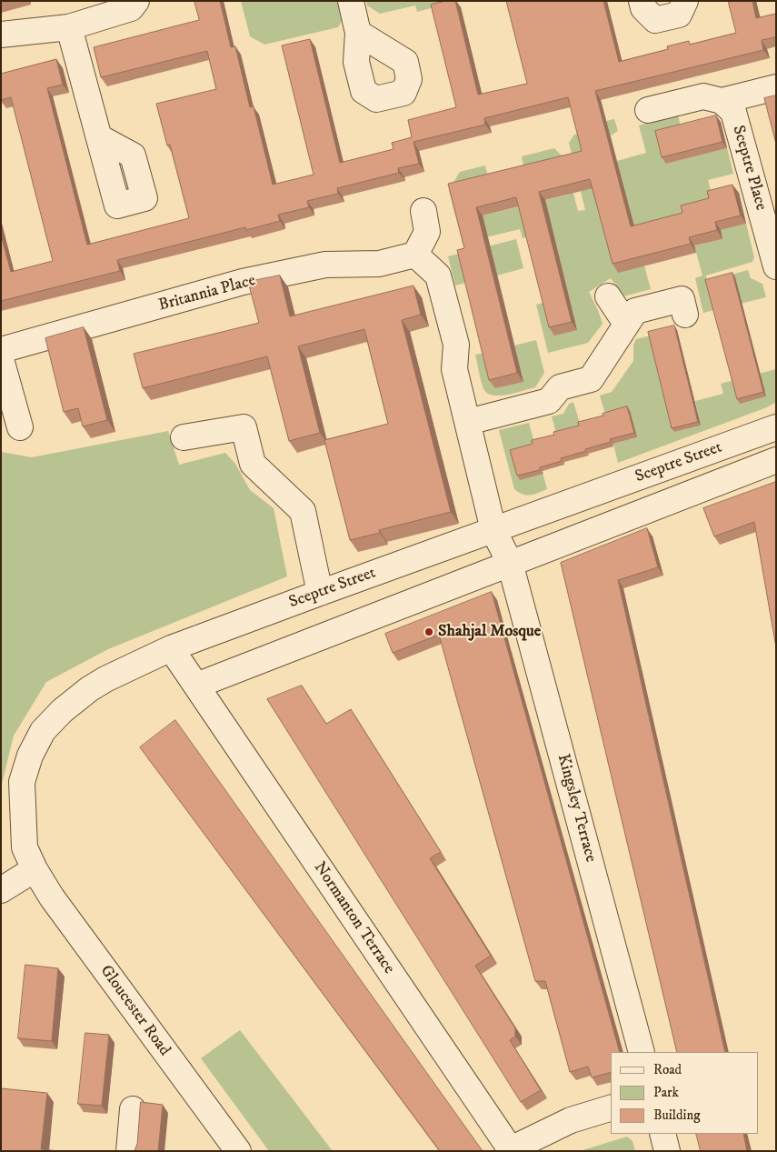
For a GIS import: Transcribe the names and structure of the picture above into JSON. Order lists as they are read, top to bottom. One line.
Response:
{"streets":{"street":["Sceptre Place","Britannia Place","Sceptre Street","Kingsley Terrace","Normanton Terrace","Gloucester Road"]},"crossings":[["Sceptre Street","Kingsley Terrace"],["Sceptre Street","Normanton Terrace"],["Sceptre Street","Gloucester Road"]],"places":["Shahjal Mosque"],"legend":["Road","Park","Building"]}
